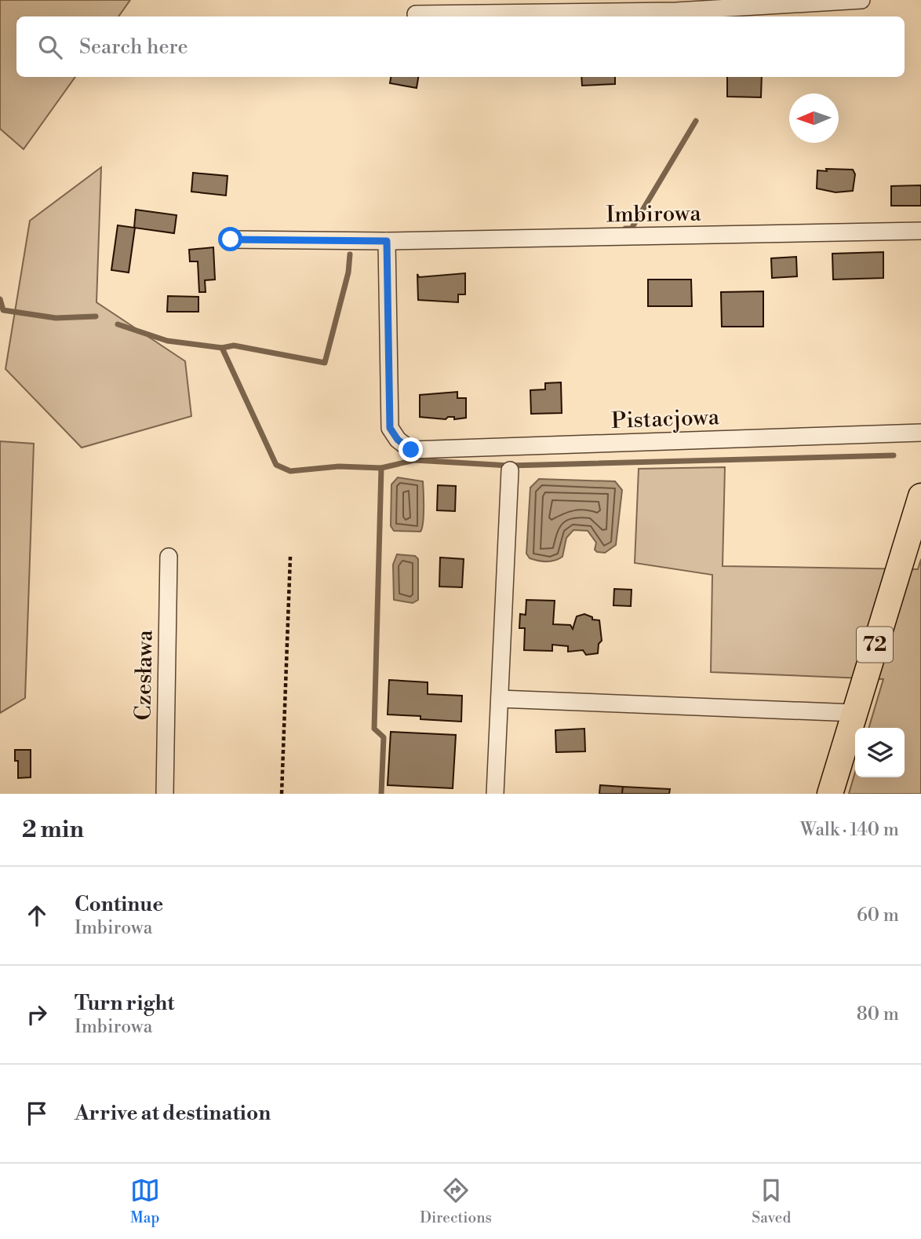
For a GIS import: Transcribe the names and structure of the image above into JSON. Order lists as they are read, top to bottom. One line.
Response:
{"streets":{"main road":["72"],"street":["Imbirowa","Pistacjowa","Czesława"]},"crossings":[["Imbirowa","Pistacjowa"]],"north":"left","page":{"search":"Search here","heading":["2 min","Walk · 140 m"],"list":[["Continue","Imbirowa","60 m"],["Turn right","Imbirowa","80 m"],"Arrive at destination"],"nav":["Map","Directions","Saved"]}}
